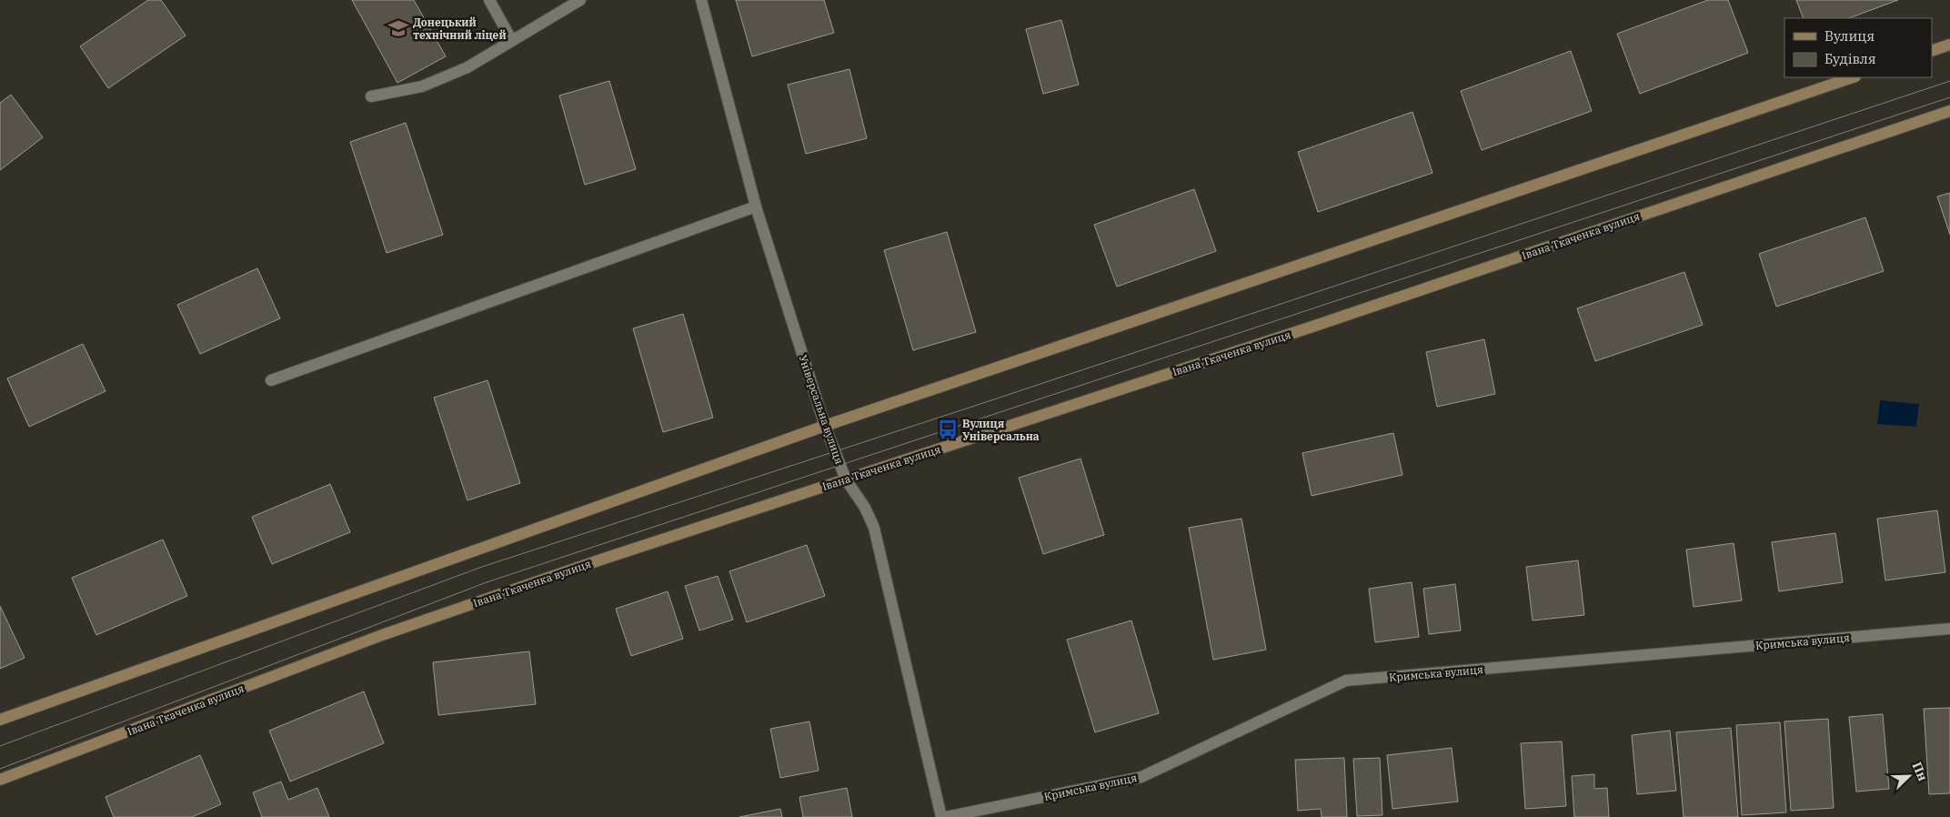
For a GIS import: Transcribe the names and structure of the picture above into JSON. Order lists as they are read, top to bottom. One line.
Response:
{"streets":{"main road":["Івана Ткаченка вулиця"],"street":["Універсальна вулиця","Кримська вулиця"]},"crossings":[["Івана Ткаченка вулиця","Універсальна вулиця"]],"places":{"school or university":["Донецький технічний ліцей"],"bus stop":["Вулиця Універсальна"]},"legend":["Вулиця","Будівля"],"north":"top right"}
